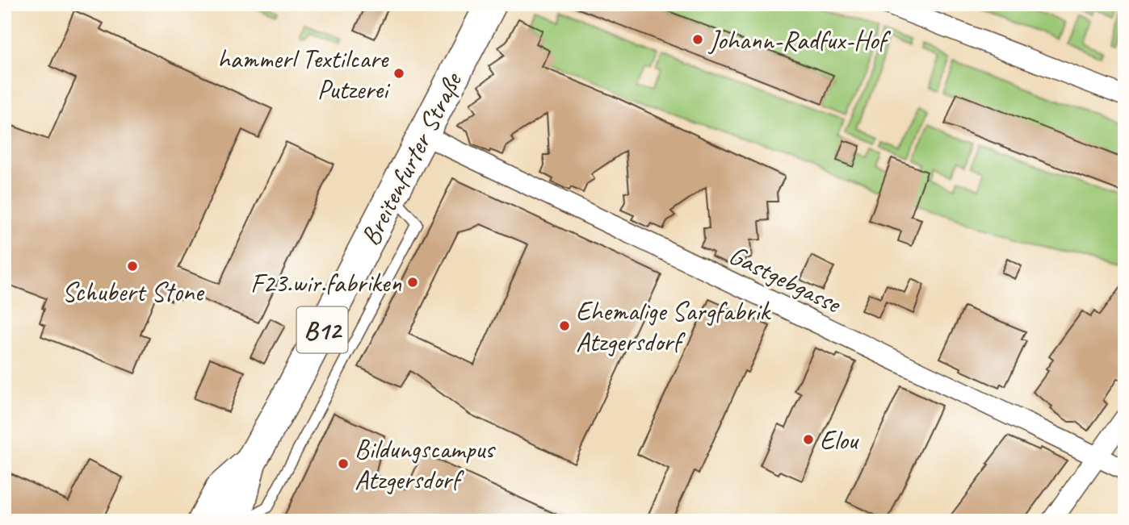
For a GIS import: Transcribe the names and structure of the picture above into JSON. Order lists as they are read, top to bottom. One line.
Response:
{"streets":{"main road":["Breitenfurter Straße","B12"],"street":["Gastgebgasse"]},"crossings":[["Breitenfurter Straße","Gastgebgasse"]],"places":["Johann-Radfux-Hof","hammerl Textilcare Putzerei","Schubert Stone","F23.wir.fabriken","Ehemalige Sargfabrik Atzgersdorf","Elou","Bildungscampus Atzgersdorf"]}
